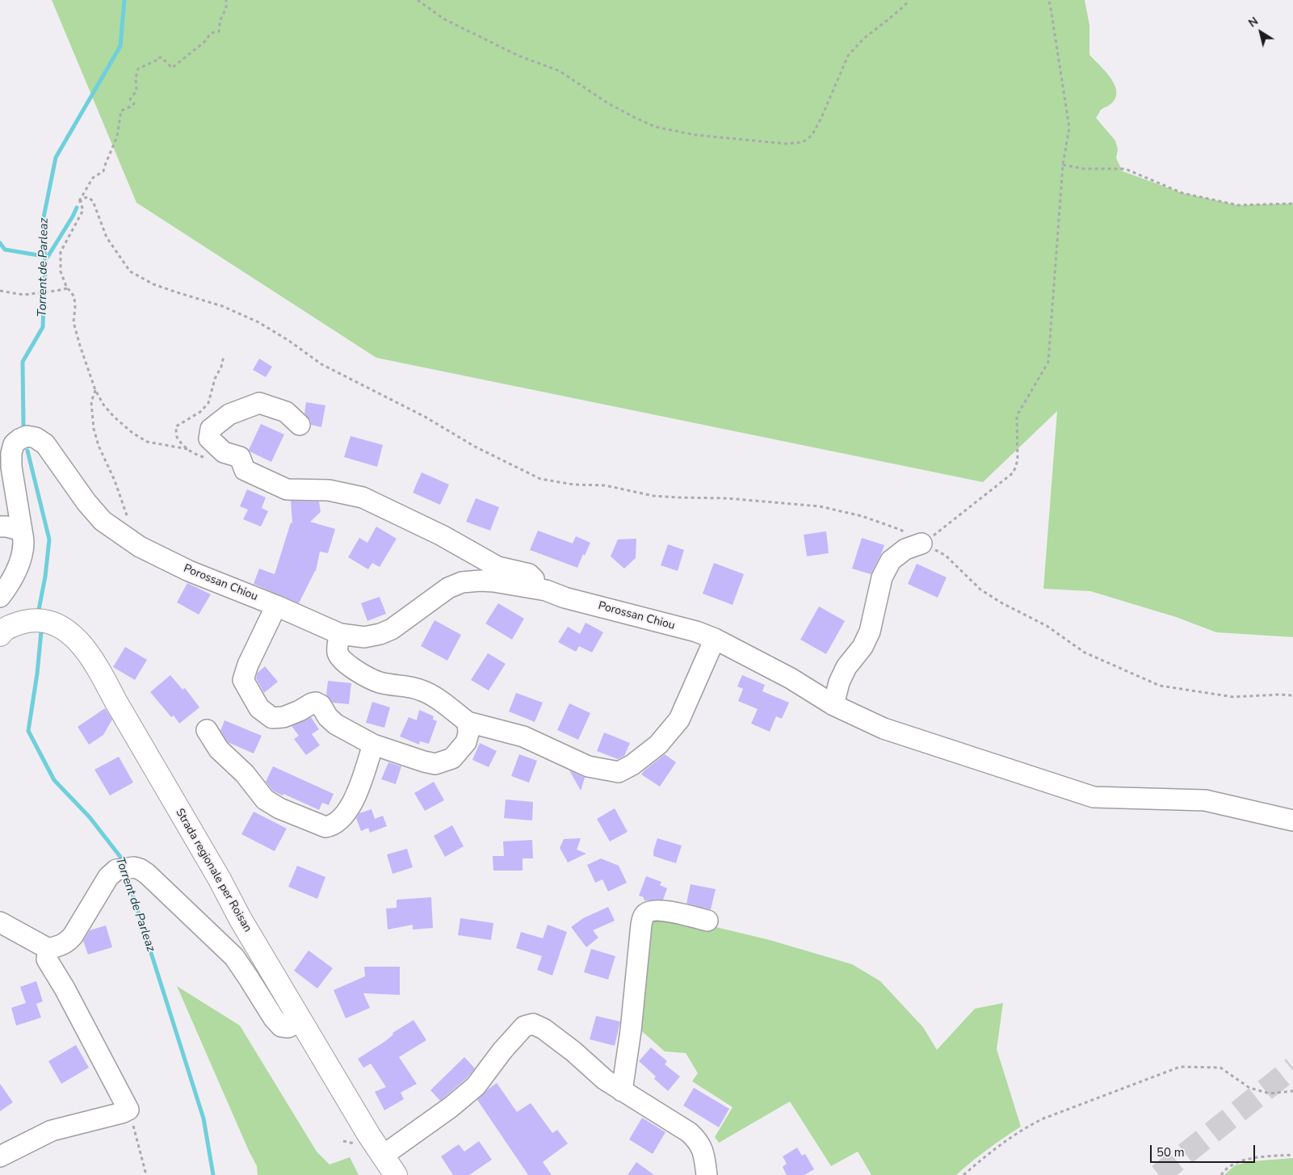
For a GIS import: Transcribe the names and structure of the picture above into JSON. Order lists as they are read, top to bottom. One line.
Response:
{"streets":{"main road":["Strada regionale per Roisan"],"street":["Porossan Chiou"]},"water":["Torrent de Parleaz"],"scale_bar":"50 m","north":"top left"}
